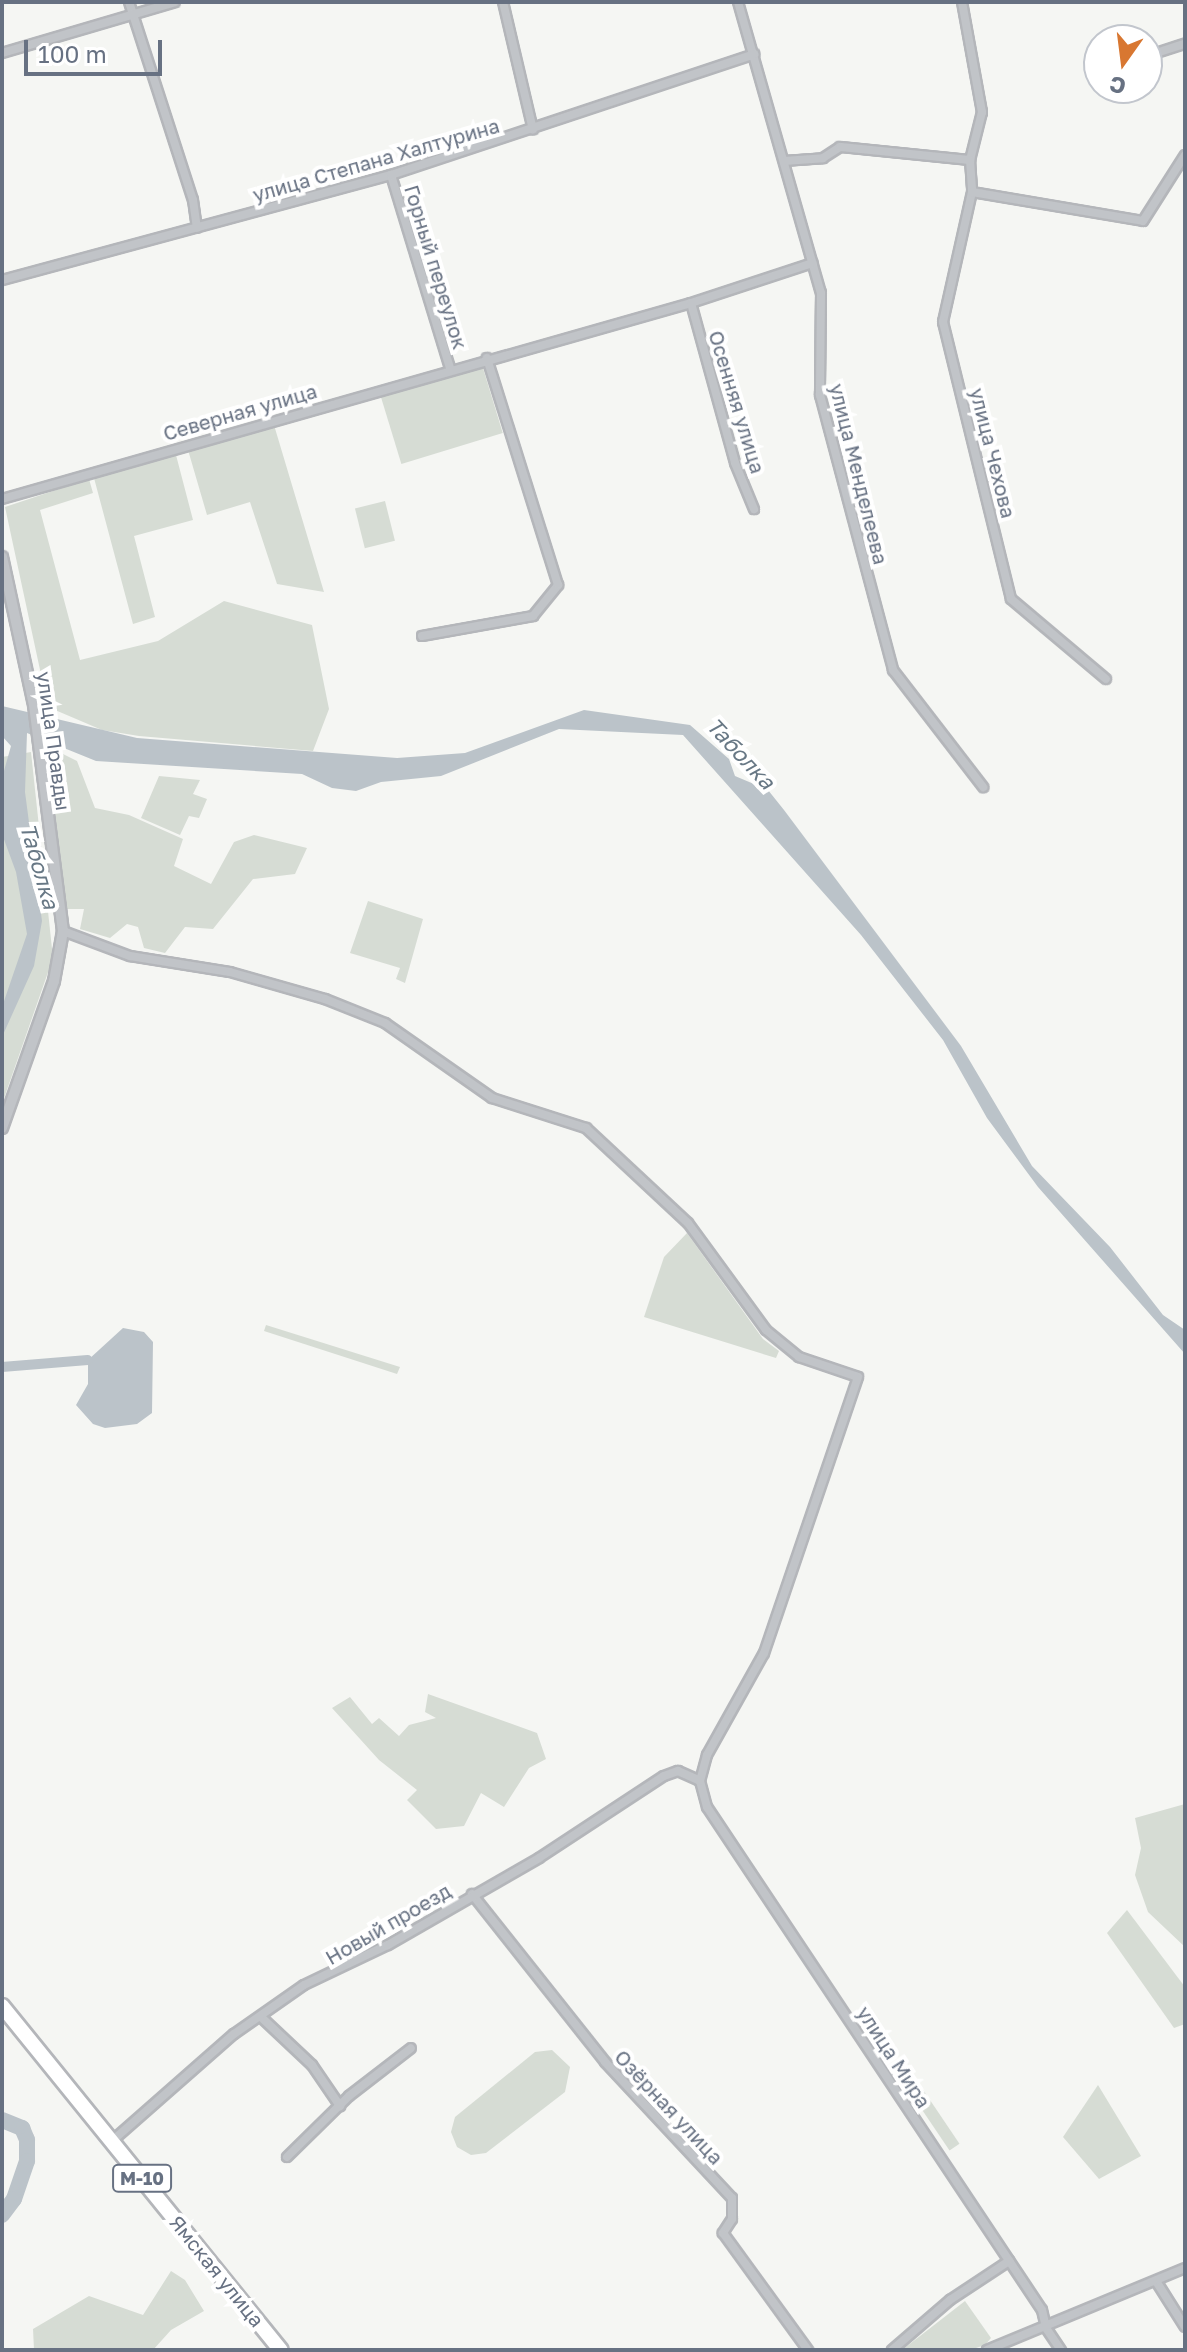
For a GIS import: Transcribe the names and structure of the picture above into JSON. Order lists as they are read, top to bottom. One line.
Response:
{"streets":{"highway":["М-10","Ямская улица"],"street":["улица Степана Халтурина","Горный переулок","Осенняя улица","Северная улица","улица Чехова","улица Менделеева","улица Правды","Новый проезд","улица Мира","Озёрная улица"]},"crossings":[["улица Степана Халтурина","Горный переулок"],["улица Степана Халтурина","улица Менделеева"],["Горный переулок","Северная улица"],["Осенняя улица","Северная улица"],["Северная улица","улица Менделеева"],["Новый проезд","улица Мира"],["Новый проезд","Озёрная улица"],["Новый проезд","Ямская улица"]],"water":["Таболка"],"scale_bar":"100 m","north":"bottom"}
